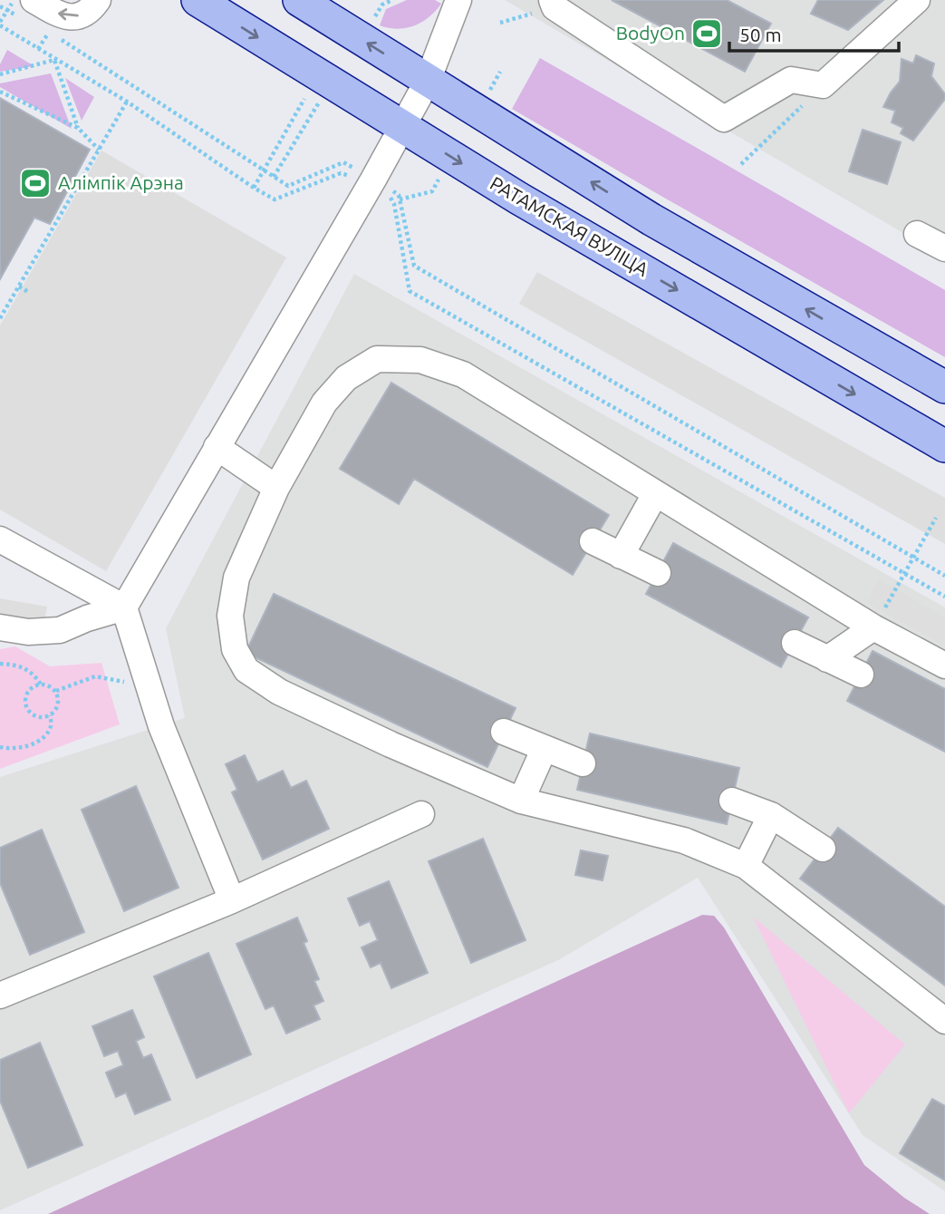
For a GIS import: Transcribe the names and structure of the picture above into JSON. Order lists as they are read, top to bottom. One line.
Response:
{"streets":{"main road":["РАТАМСКАЯ ВУЛІЦА"]},"places":{"sports":["BodyOn","Алімпік Арэна"]},"scale_bar":"50 m"}
